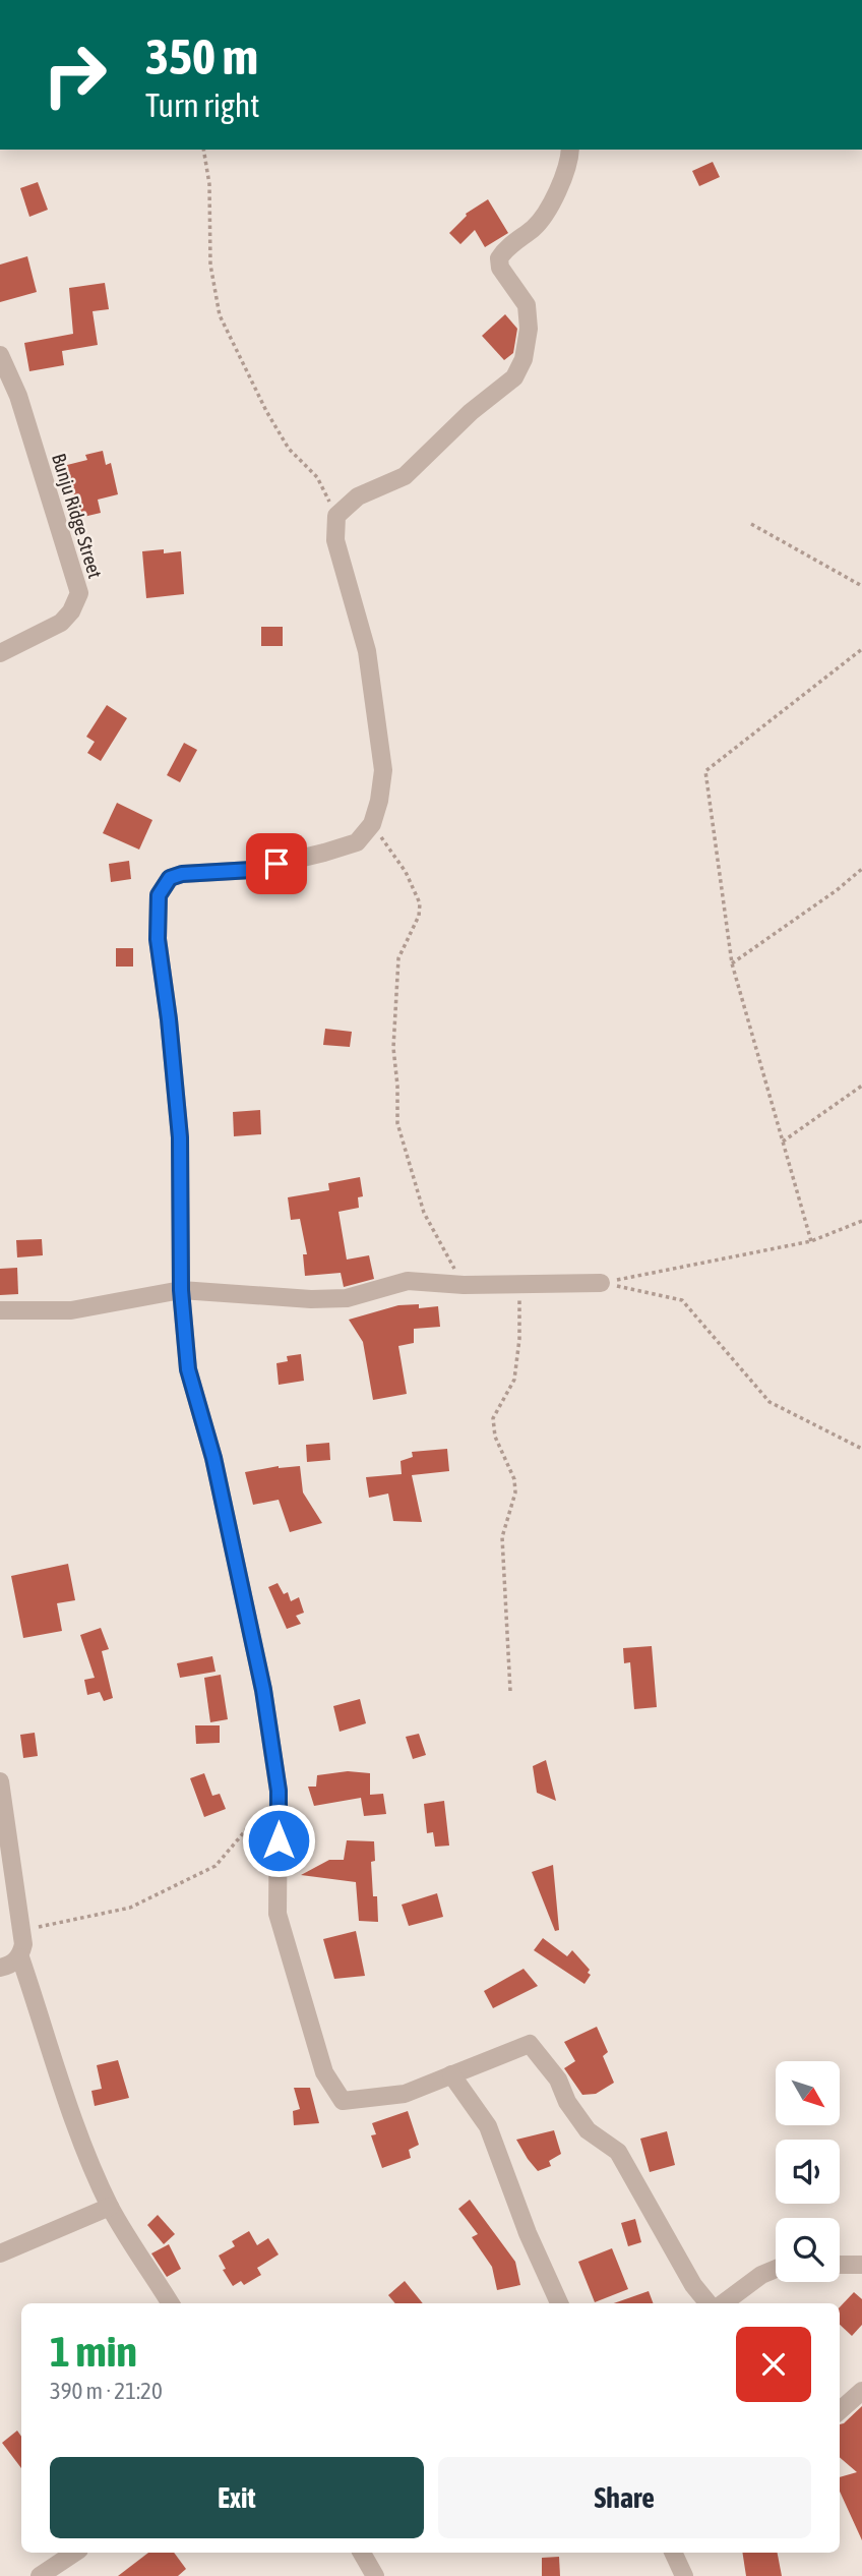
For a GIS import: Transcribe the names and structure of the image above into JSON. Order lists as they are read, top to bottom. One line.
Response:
{"streets":{"street":["Bunju Ridge Street"]},"north":"bottom right","page":{"turn":["350 m","Turn right"],"heading":["1 min","390 m · 21:20"],"buttons":["Exit","Share"]}}
